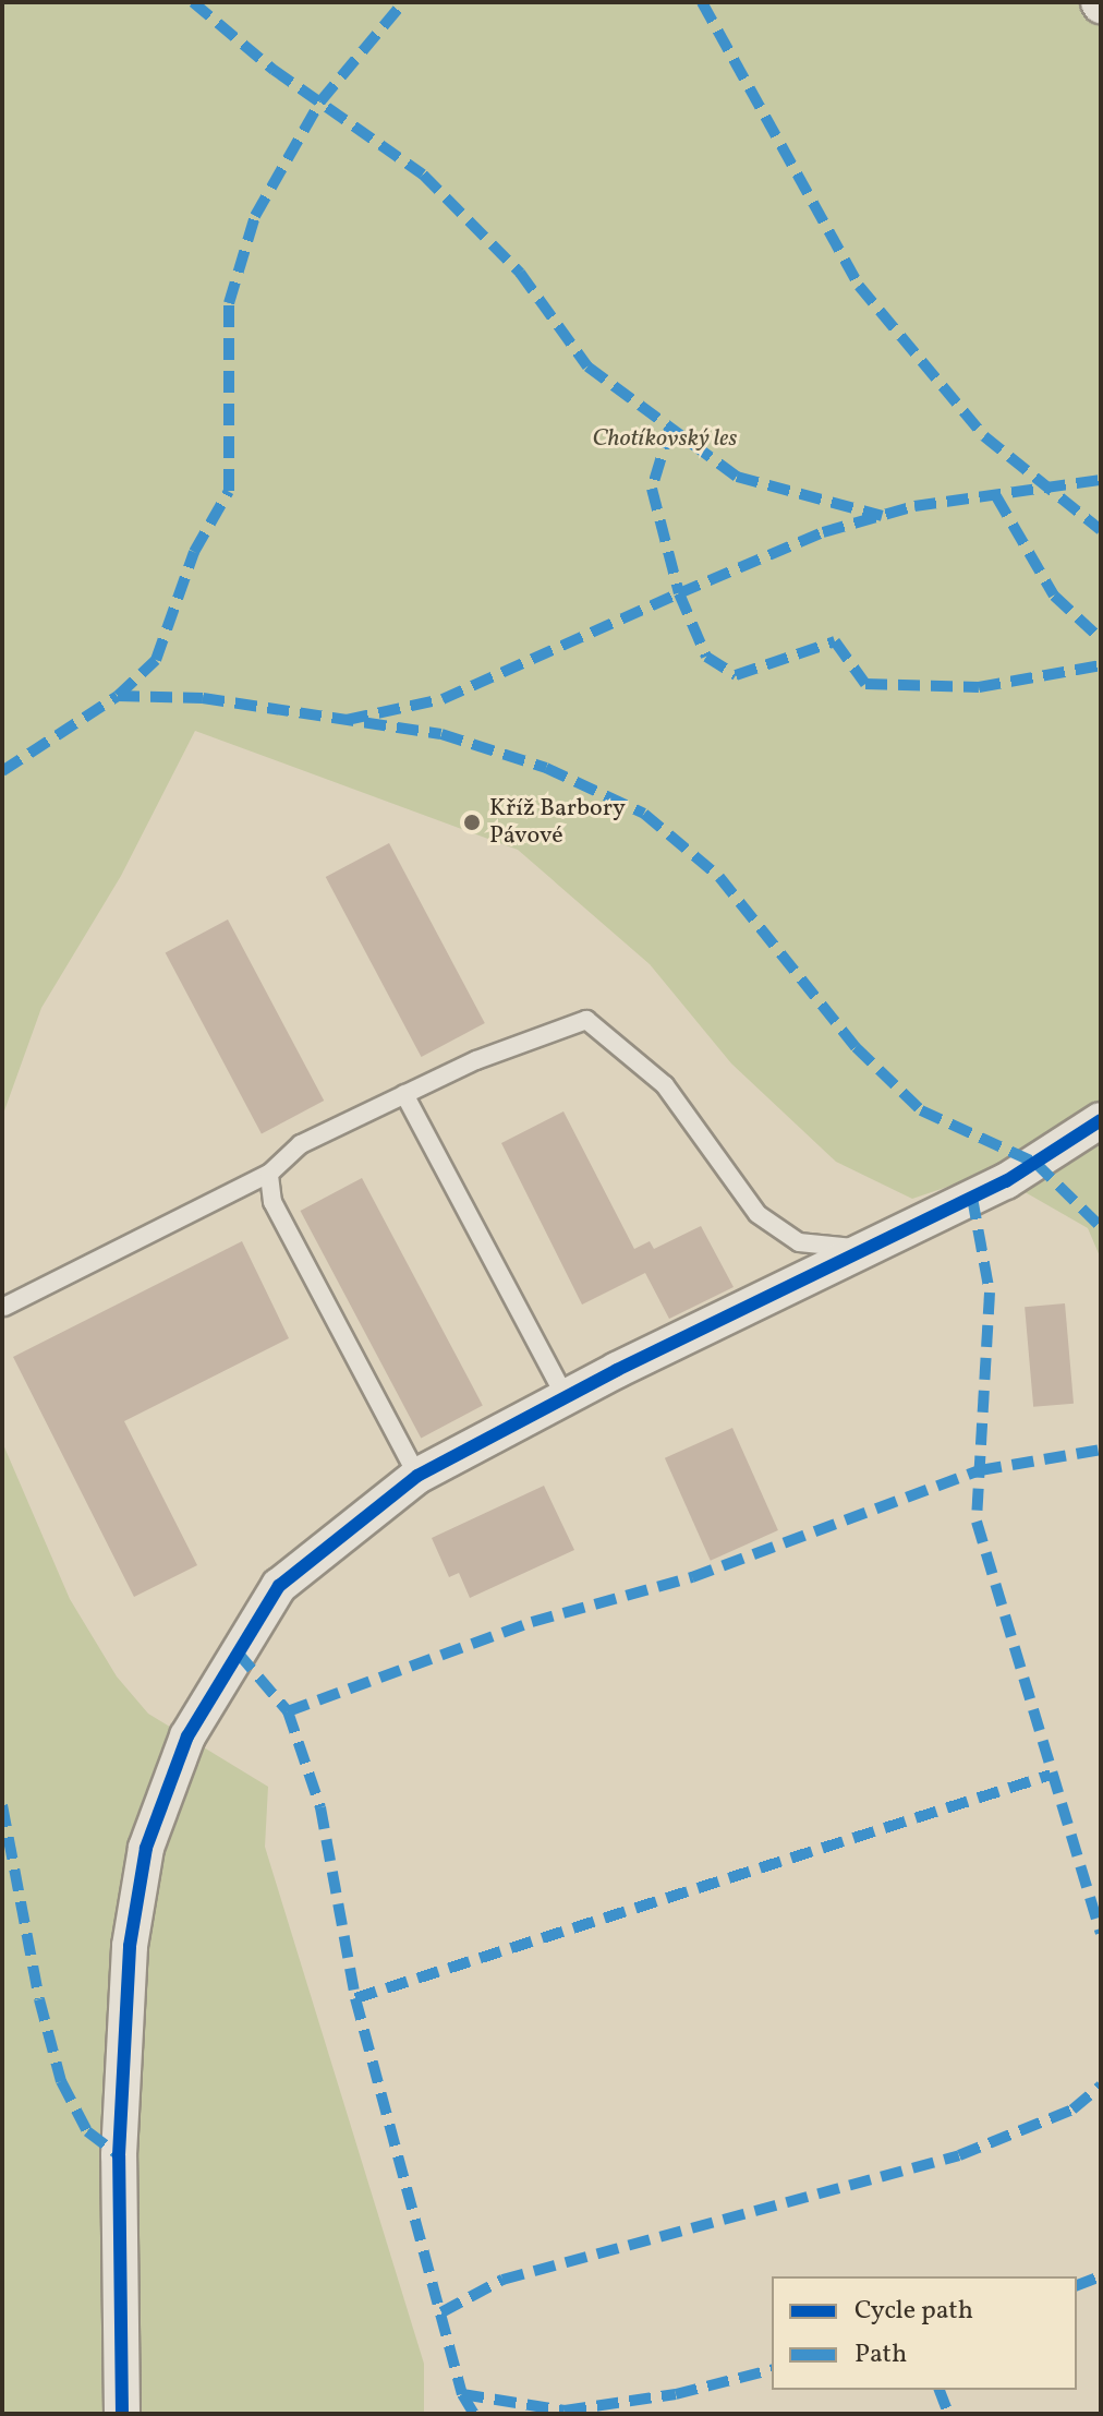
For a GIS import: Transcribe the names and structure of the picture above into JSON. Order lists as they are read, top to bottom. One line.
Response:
{"parks":["Chotíkovský les"],"places":["Kříž Barbory Pávové"],"legend":["Cycle path","Path"]}
